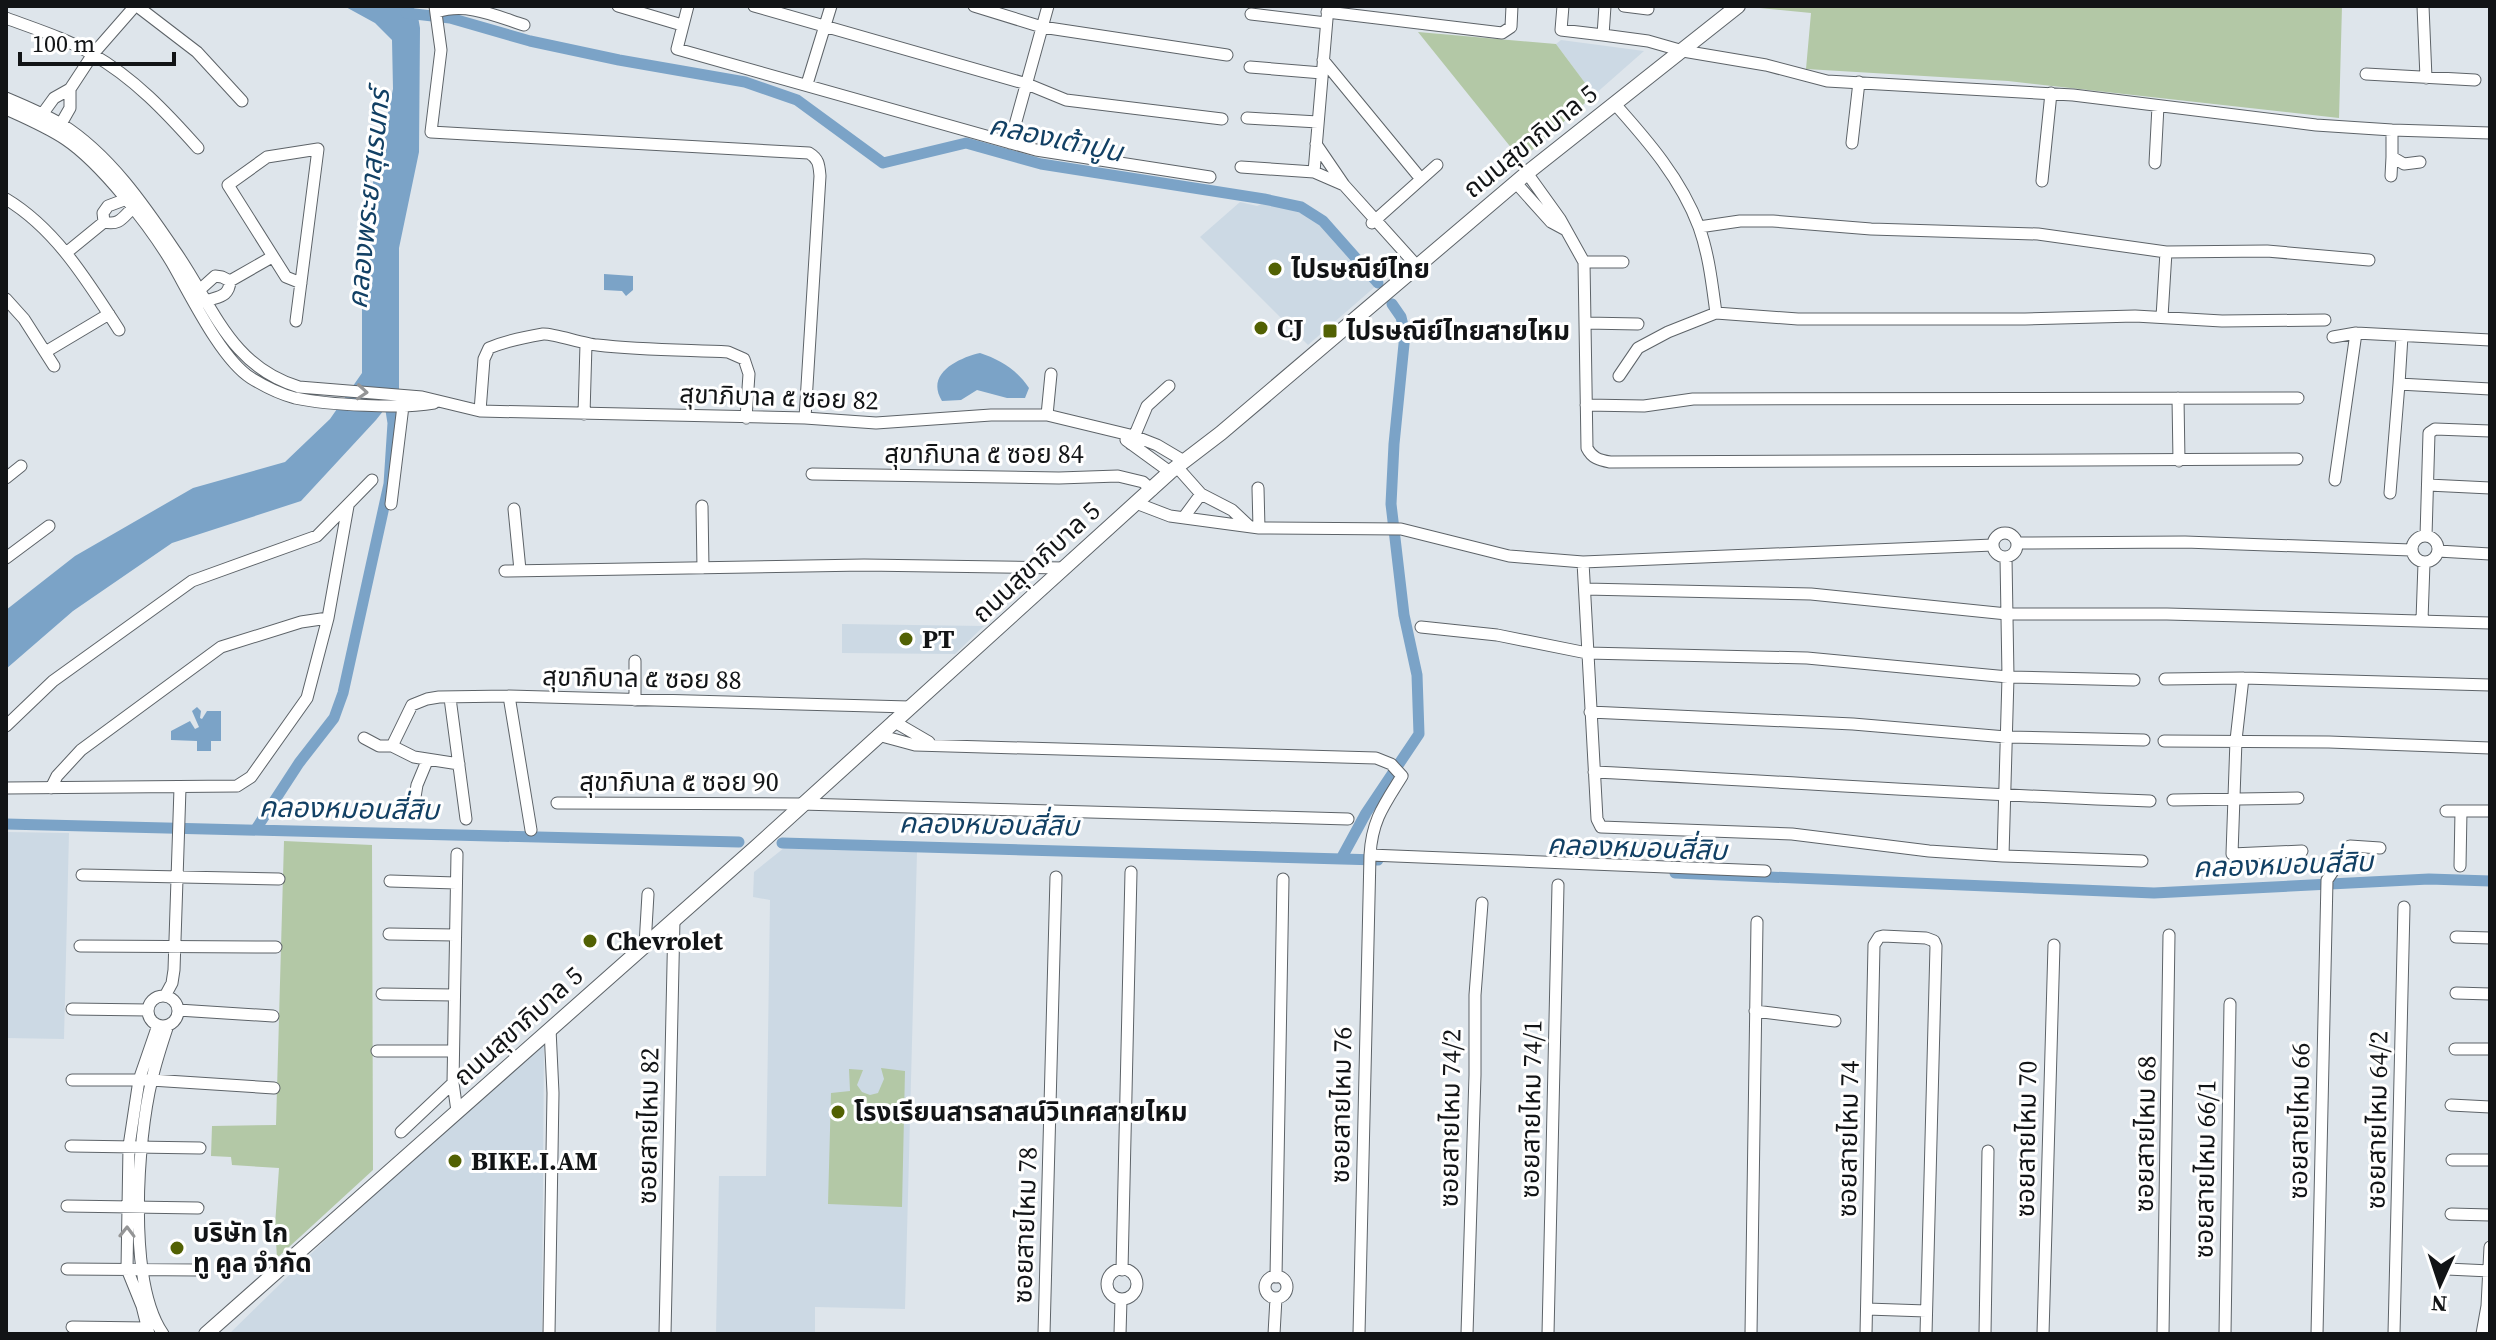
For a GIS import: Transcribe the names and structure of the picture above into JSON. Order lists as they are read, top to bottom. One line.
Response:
{"streets":{"main road":["ถนนสุขาภิบาล 5"],"street":["สุขาภิบาล ๕ ซอย 82","สุขาภิบาล ๕ ซอย 84","สุขาภิบาล ๕ ซอย 88","สุขาภิบาล ๕ ซอย 90","ซอยสายไหม 76","ซอยสายไหม 74/1","ซอยสายไหม 74/2","ซอยสายไหม 64/2","ซอยสายไหม 66","ซอยสายไหม 82","ซอยสายไหม 68","ซอยสายไหม 74","ซอยสายไหม 70","ซอยสายไหม 66/1","ซอยสายไหม 78"]},"crossings":[["ถนนสุขาภิบาล 5","สุขาภิบาล ๕ ซอย 82"],["ถนนสุขาภิบาล 5","สุขาภิบาล ๕ ซอย 84"],["ถนนสุขาภิบาล 5","สุขาภิบาล ๕ ซอย 88"],["ถนนสุขาภิบาล 5","สุขาภิบาล ๕ ซอย 90"],["ถนนสุขาภิบาล 5","ซอยสายไหม 82"]],"water":["คลองเต้าปูน","คลองพระยาสุเรนทร์","คลองหมอนสี่สิบ"],"places":{"other":["ไปรษณีย์ไทย","CJ","PT","Chevrolet","โรงเรียนสารสาสน์วิเทศสายไหม","BIKE.I.AM","บริษัท โก ทู คูล จำกัด"],"transit":["ไปรษณีย์ไทยสายไหม"]},"scale_bar":"100 m","north":"bottom"}
